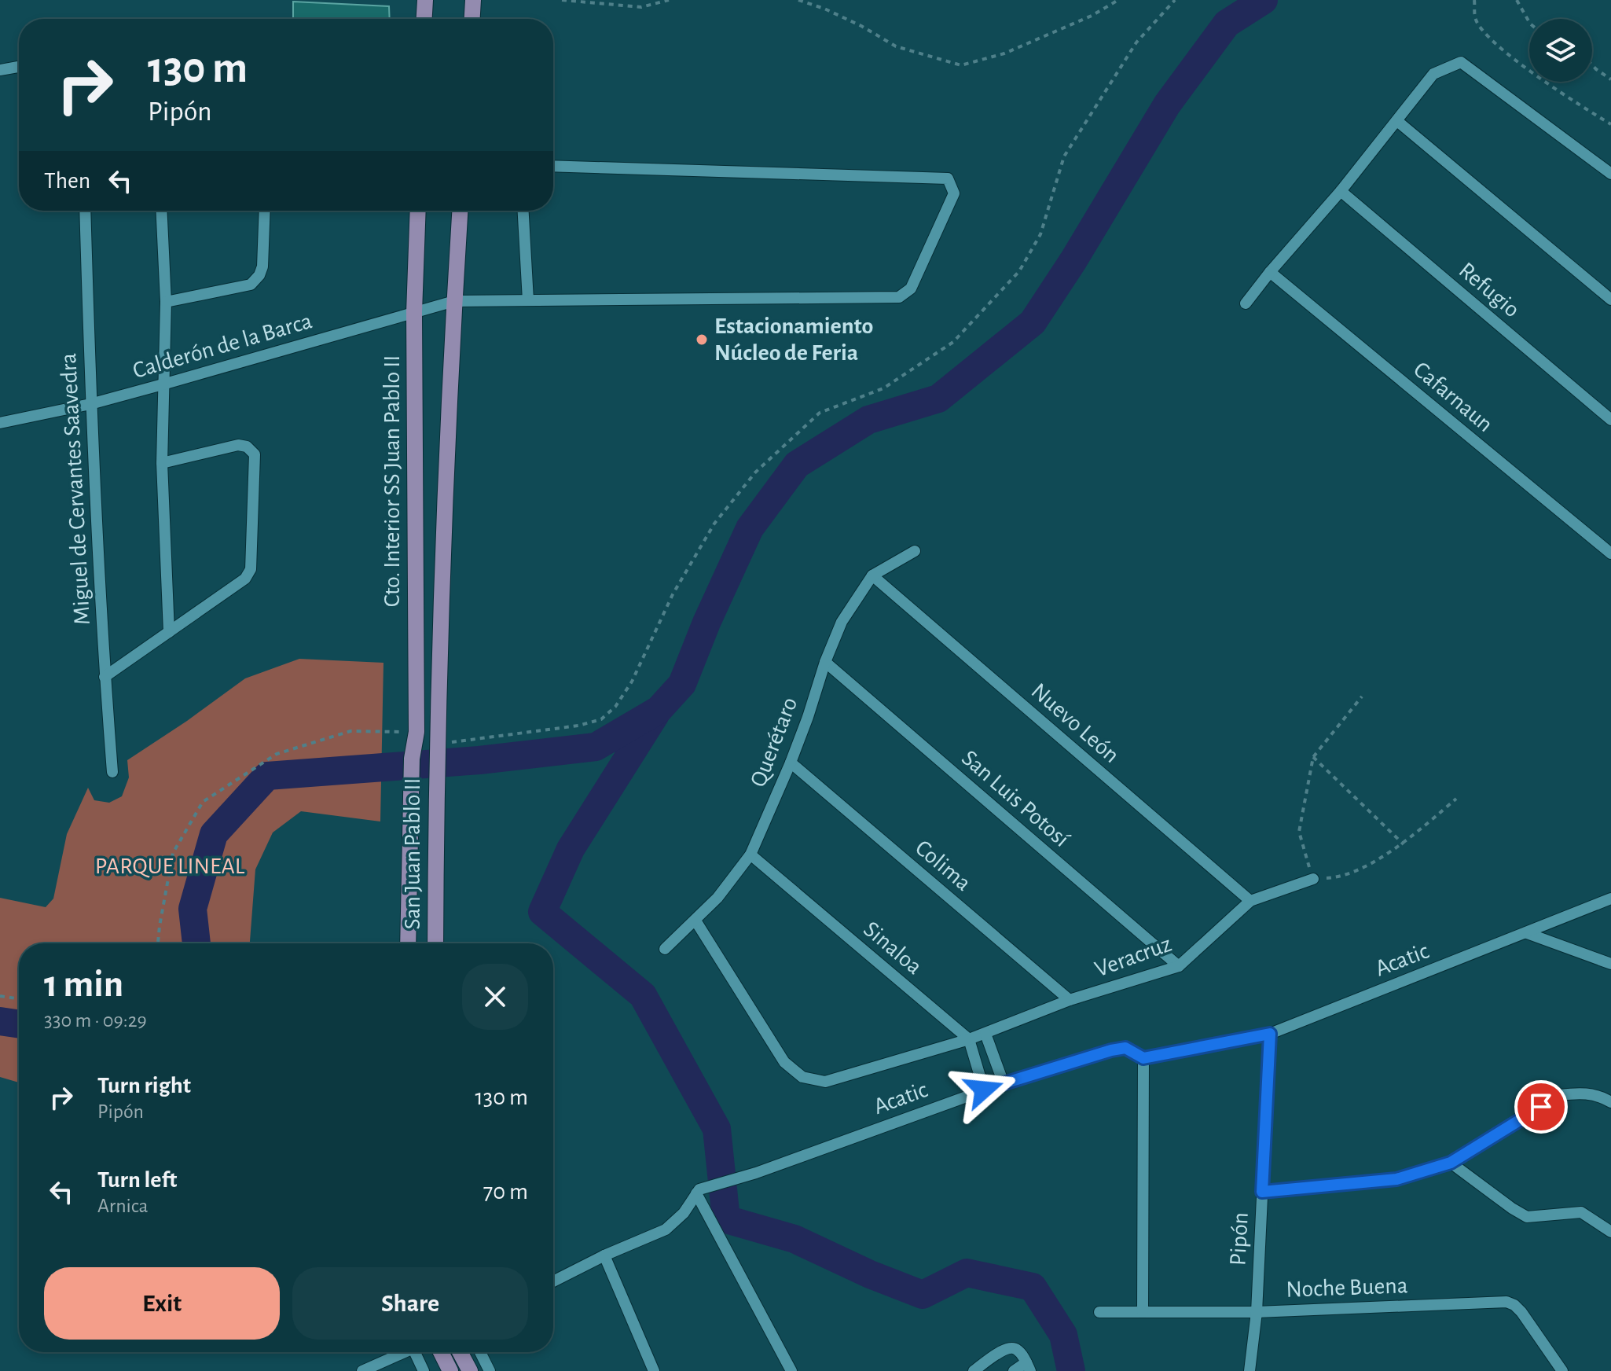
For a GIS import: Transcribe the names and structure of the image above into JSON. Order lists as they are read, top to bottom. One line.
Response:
{"streets":{"main road":["Cto. Interior SS Juan Pablo II","San Juan Pablo II"],"street":["Refugio","Calderón de la Barca","Cafarnaun","Miguel de Cervantes Saavedra","Nuevo León","Querétaro","San Luis Potosí","Colima","Sinaloa","Veracruz","Acatic","Pipón","Noche Buena"]},"crossings":[["Calderón de la Barca","Cto. Interior SS Juan Pablo II"],["Calderón de la Barca","Miguel de Cervantes Saavedra"],["Cto. Interior SS Juan Pablo II","San Juan Pablo II"],["Nuevo León","Querétaro"],["Nuevo León","Veracruz"],["Querétaro","San Luis Potosí"],["Querétaro","Colima"],["Querétaro","Sinaloa"],["Querétaro","Veracruz"],["San Luis Potosí","Veracruz"],["Colima","Veracruz"],["Sinaloa","Veracruz"],["Acatic","Pipón"],["Pipón","Noche Buena"]],"parks":["PARQUE LINEAL"],"places":["Estacionamiento Núcleo de Feria"],"page":{"turn":["130 m","Pipón"],"then":"Then","heading":["1 min","330 m · 09:29"],"list":[{"name":"Turn right","note":"Pipón","value":"130 m"},{"name":"Turn left","note":"Arnica","value":"70 m"}],"buttons":["Exit","Share"]}}
